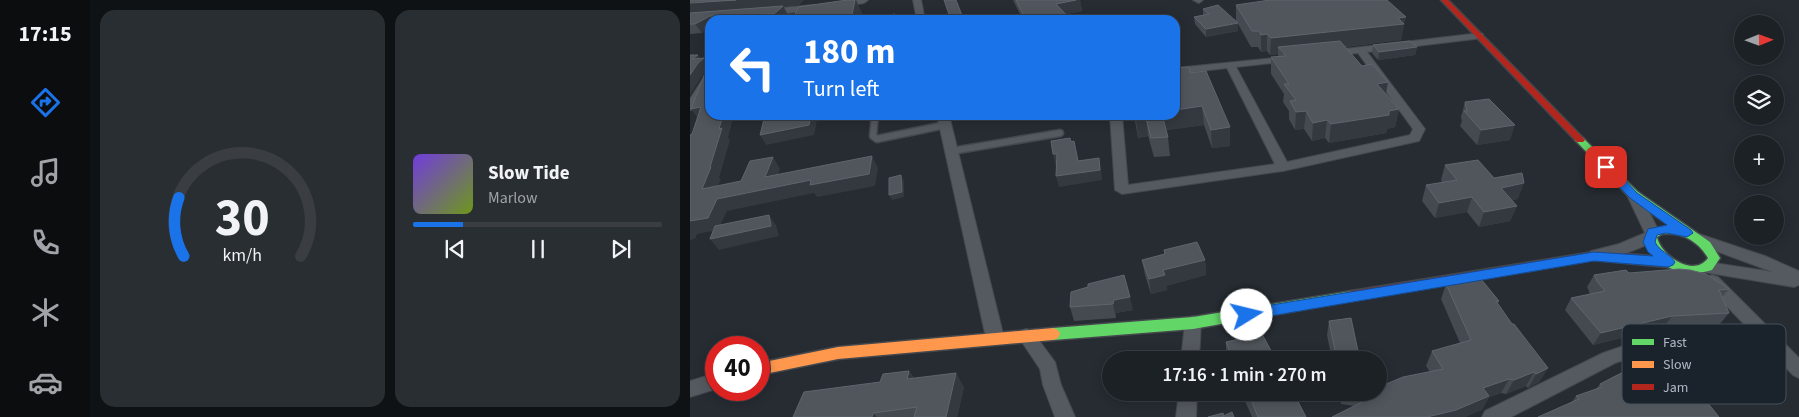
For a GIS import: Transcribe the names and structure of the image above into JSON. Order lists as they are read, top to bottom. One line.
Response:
{"legend":["Fast","Slow","Jam"],"north":"right","page":{"tabs":"17:15","map_buttons":["+","−"],"turn":["180 m","Turn left"],"song":["Slow Tide","Marlow"],"limit":"40","trip":"17:16 · 1 min · 270 m","gauge":["30","km/h"]}}
